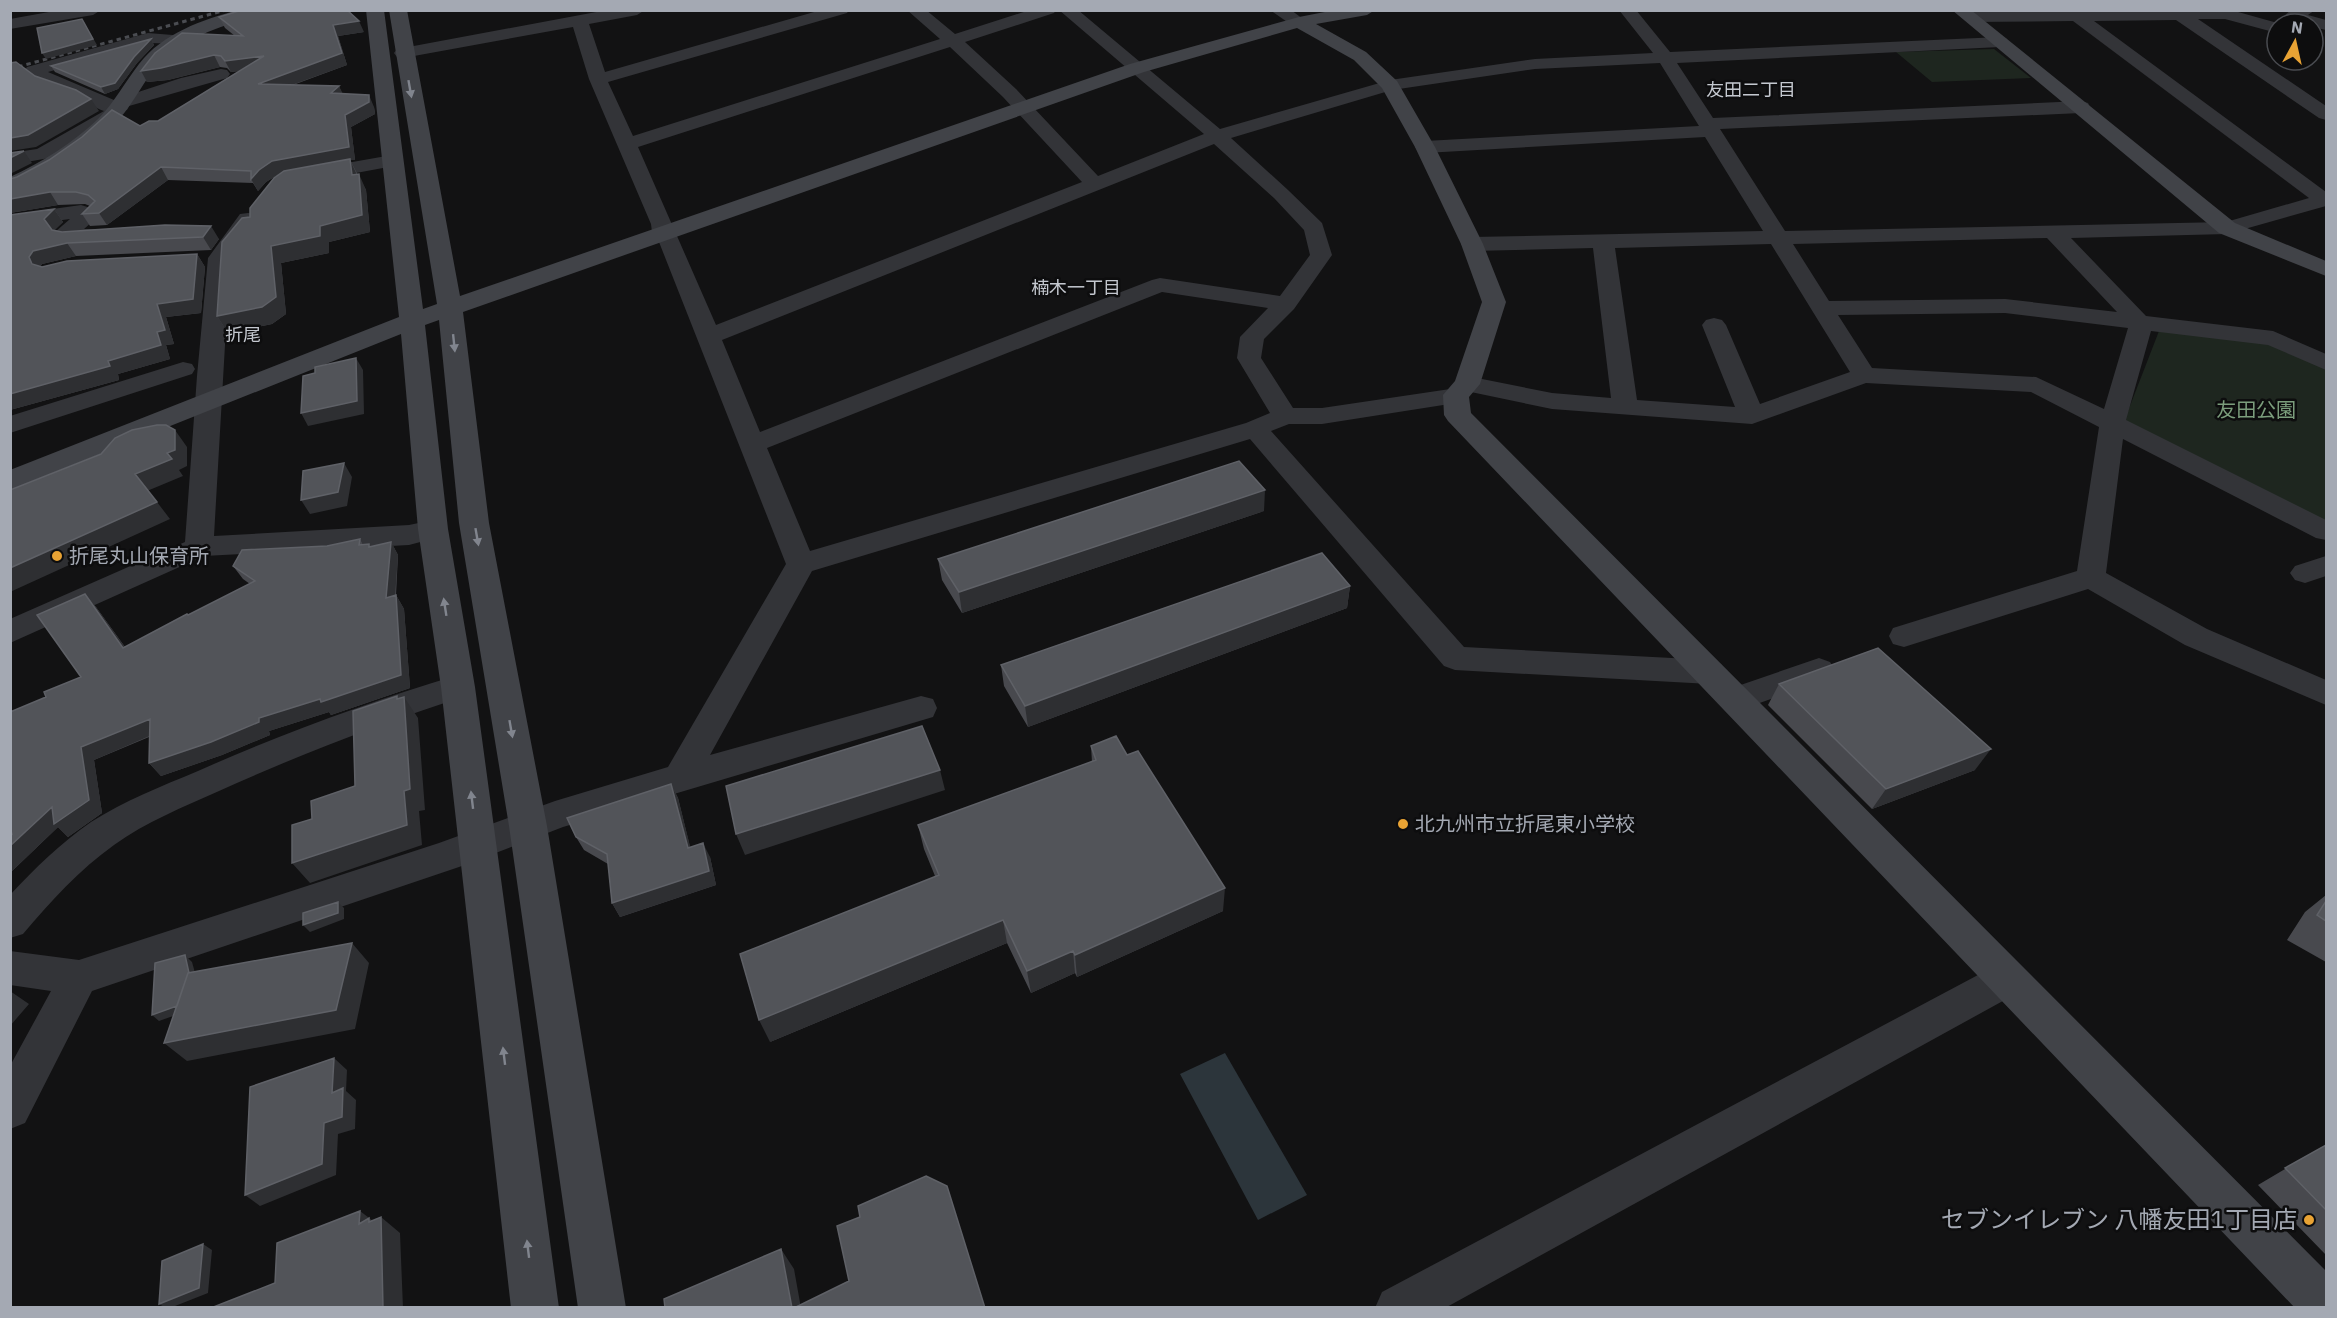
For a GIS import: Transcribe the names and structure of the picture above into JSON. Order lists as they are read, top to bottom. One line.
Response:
{"districts":["友田二丁目","楠木一丁目","折尾"],"parks":["友田公園"],"places":["折尾丸山保育所","北九州市立折尾東小学校","セブンイレブン 八幡友田1丁目店"],"north":"top"}
